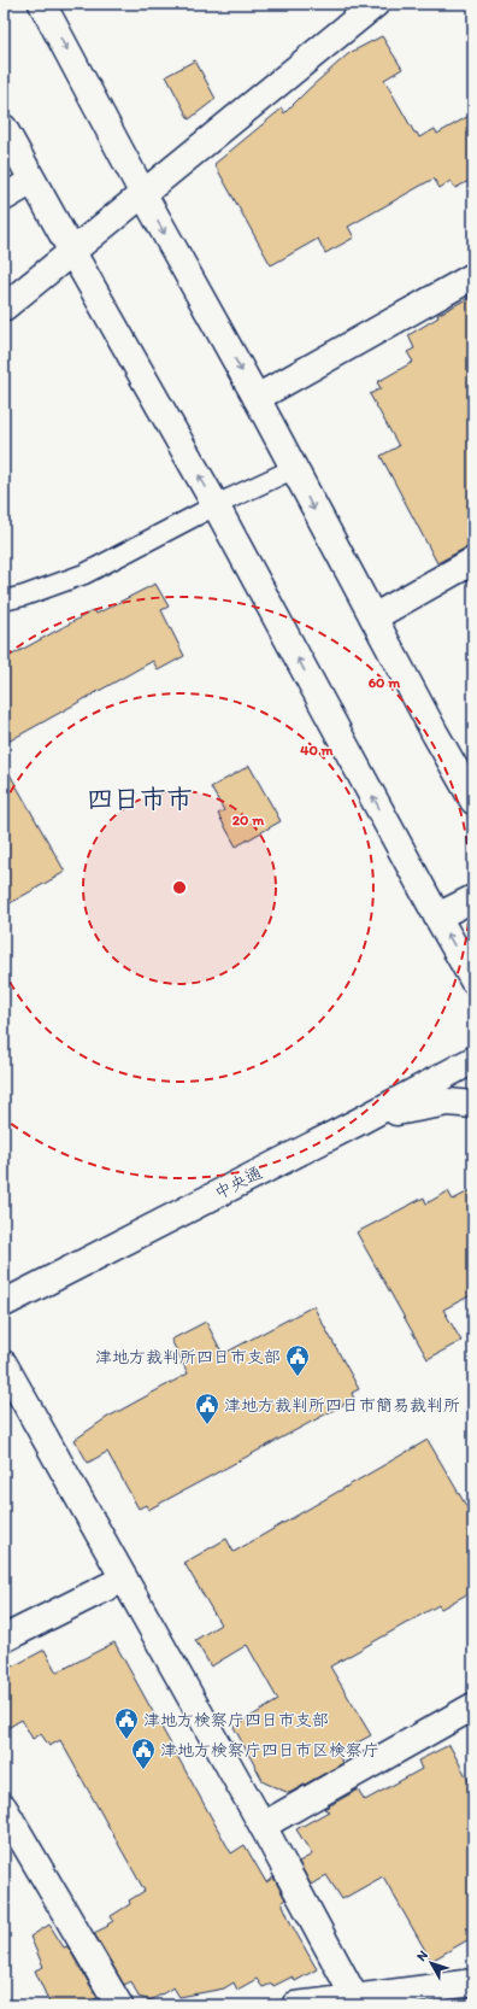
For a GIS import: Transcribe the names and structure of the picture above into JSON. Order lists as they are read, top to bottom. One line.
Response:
{"streets":{"street":["中央通"]},"districts":["四日市市"],"places":{"public building":["津地方裁判所四日市支部","津地方裁判所四日市簡易裁判所","津地方検察庁四日市支部","津地方検察庁四日市区検察庁"]},"north":"top left","rings":["60 m","40 m","20 m"]}
